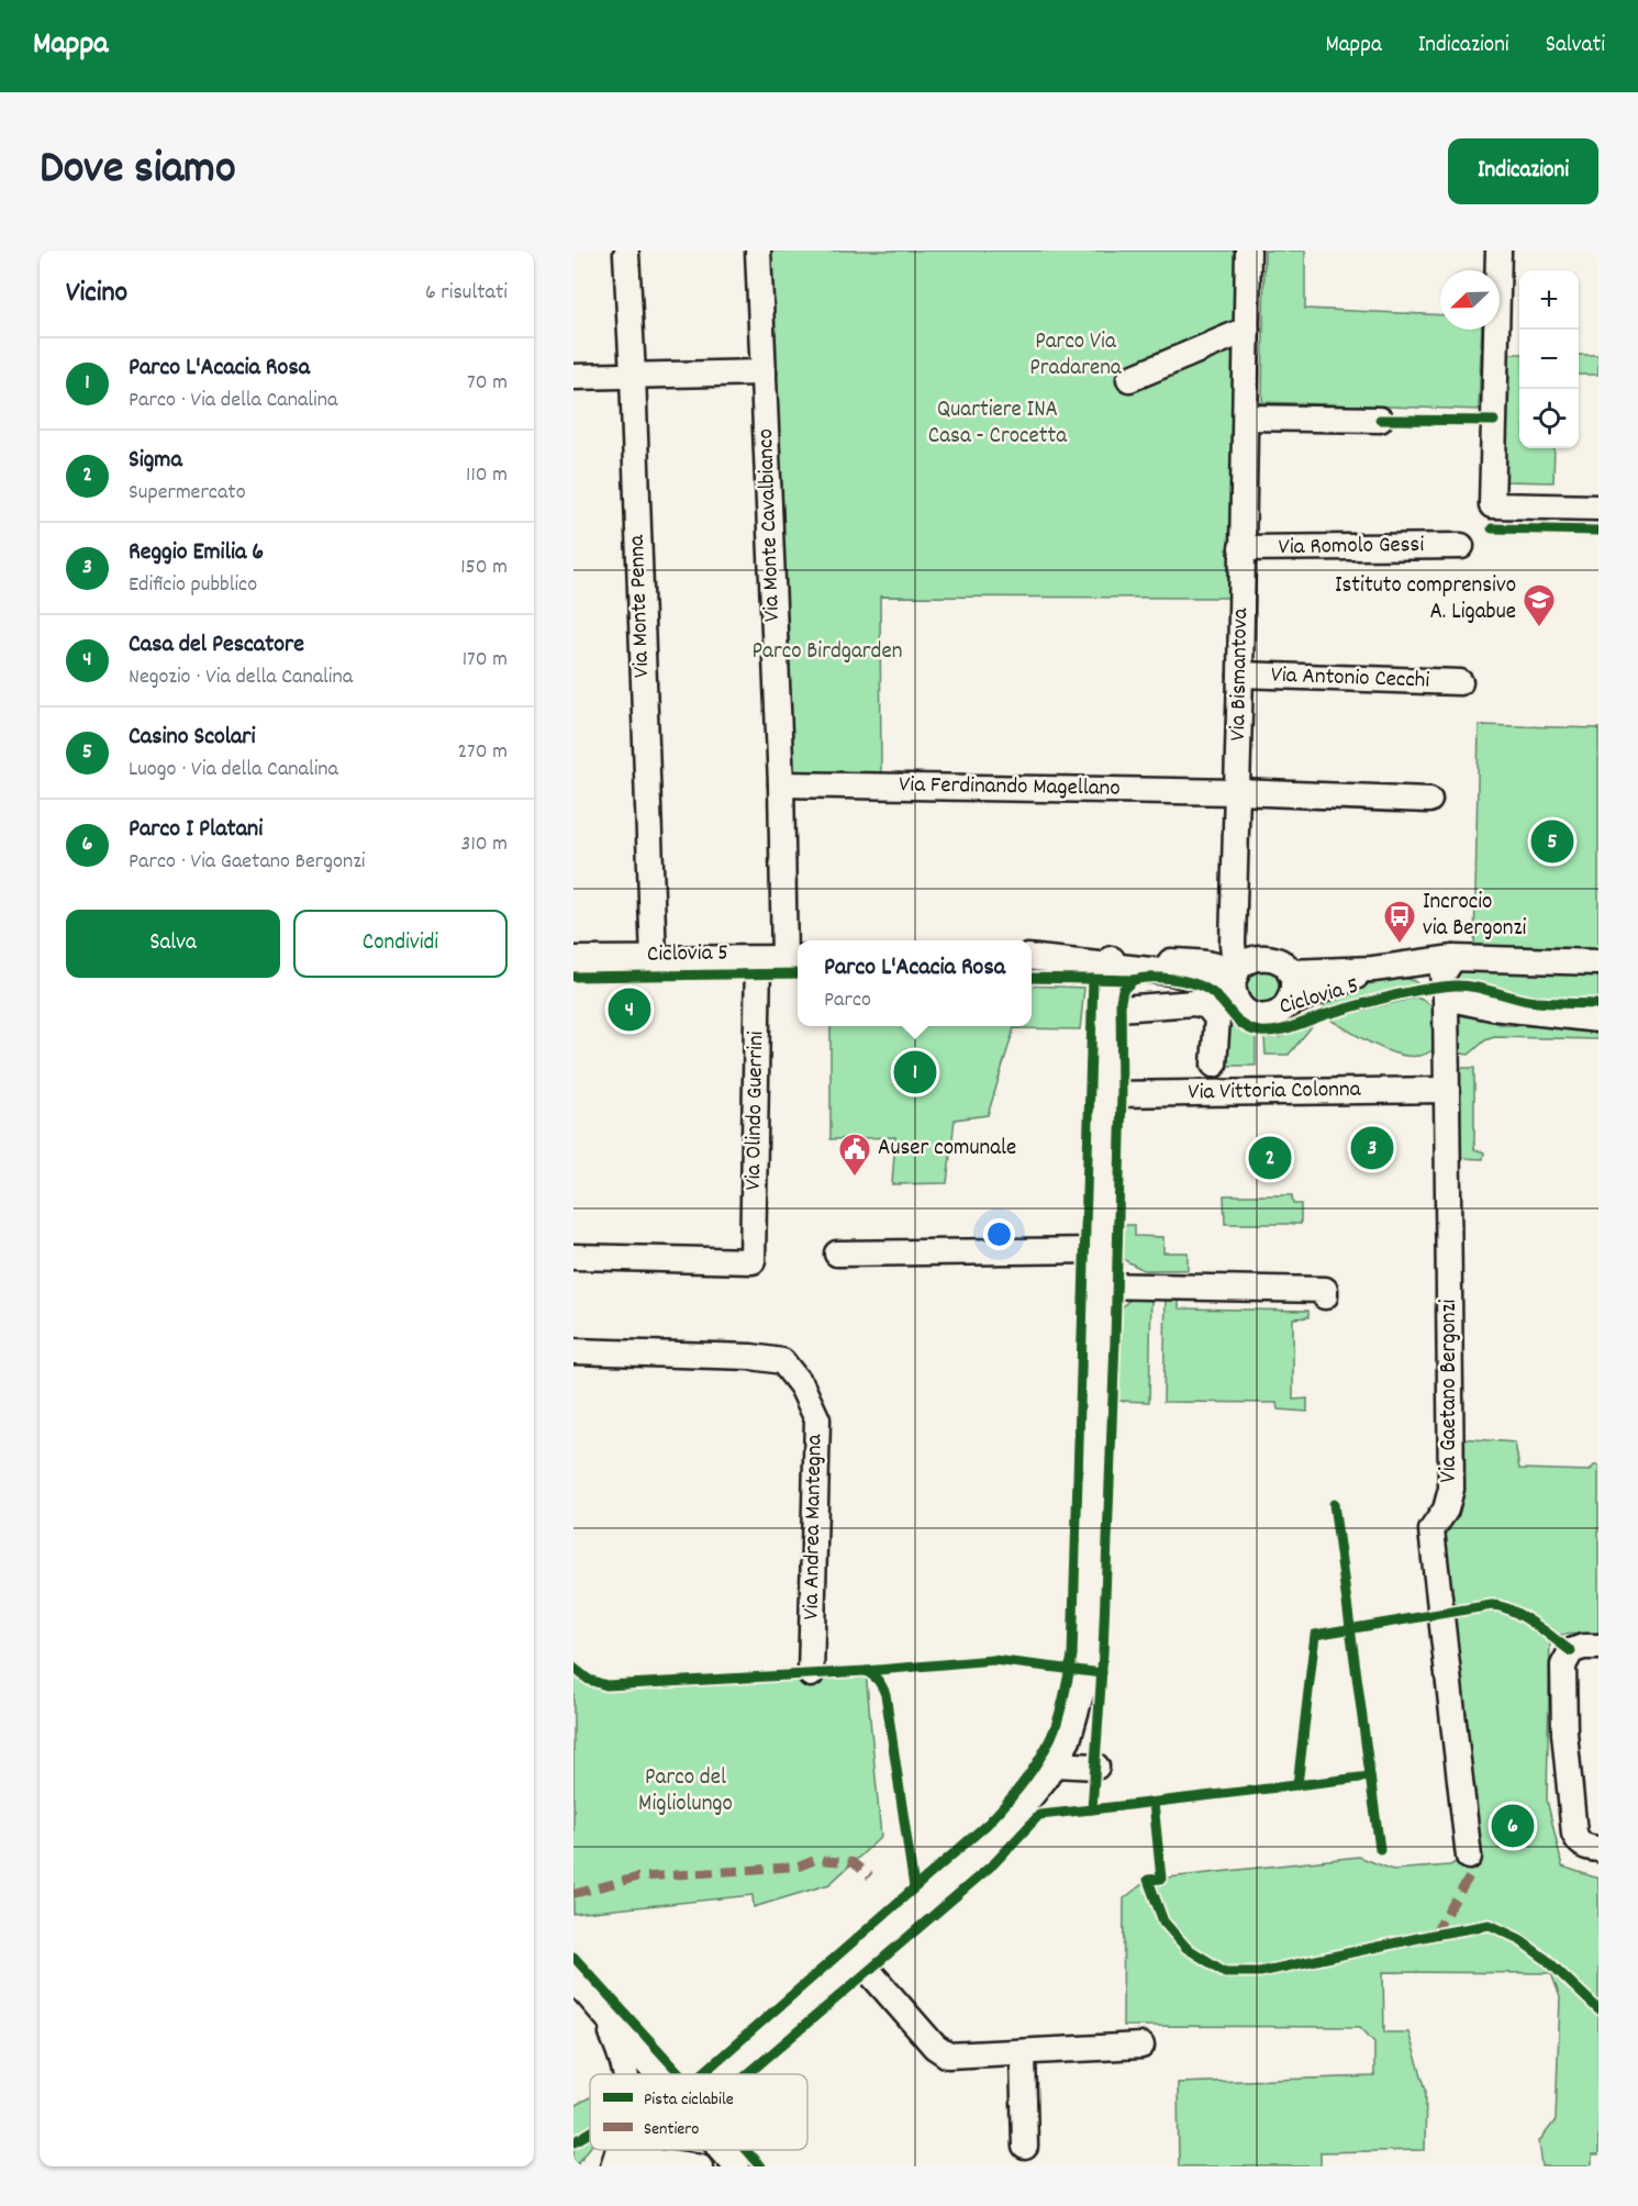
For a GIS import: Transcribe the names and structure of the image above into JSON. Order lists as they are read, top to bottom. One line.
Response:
{"streets":{"street":["Via Monte Cavalbianco","Via Romolo Gessi","Via Monte Penna","Via Bismantova","Via Antonio Cecchi","Via Ferdinando Magellano","Via Vittoria Colonna","Via Olindo Guerrini","Via Gaetano Bergonzi","Via Andrea Mantegna"],"cycle path":["Ciclovia 5"]},"crossings":[["Via Monte Cavalbianco","Via Ferdinando Magellano"],["Via Romolo Gessi","Via Bismantova"],["Via Bismantova","Via Antonio Cecchi"],["Via Bismantova","Via Ferdinando Magellano"],["Via Vittoria Colonna","Via Gaetano Bergonzi"]],"parks":["Parco Via Pradarena","Quartiere INA Casa - Crocetta","Parco Birdgarden","Parco del Migliolungo"],"places":{"school or university":["Istituto comprensivo A. Ligabue"],"bus stop":["Incrocio via Bergonzi"],"public building":["Auser comunale"]},"legend":["Pista ciclabile","Sentiero"],"north":"bottom left","page":{"header":"Mappa","nav":["Mappa","Indicazioni","Salvati"],"title":"Dove siamo","buttons":["Indicazioni",["Salva","Condividi"]],"heading":["Vicino","6 risultati"],"map_buttons":["+","−"],"list":[{"mark":"1","name":"Parco L'Acacia Rosa","note":"Parco · Via della Canalina","value":"70 m"},{"mark":"2","name":"Sigma","note":"Supermercato","value":"110 m"},{"mark":"3","name":"Reggio Emilia 6","note":"Edificio pubblico","value":"150 m"},{"mark":"4","name":"Casa del Pescatore","note":"Negozio · Via della Canalina","value":"170 m"},{"mark":"5","name":"Casino Scolari","note":"Luogo · Via della Canalina","value":"270 m"},{"mark":"6","name":"Parco I Platani","note":"Parco · Via Gaetano Bergonzi","value":"310 m"}],"pins":["5","4","1","3","2","6"],"popup":["Parco L'Acacia Rosa","Parco"]}}
